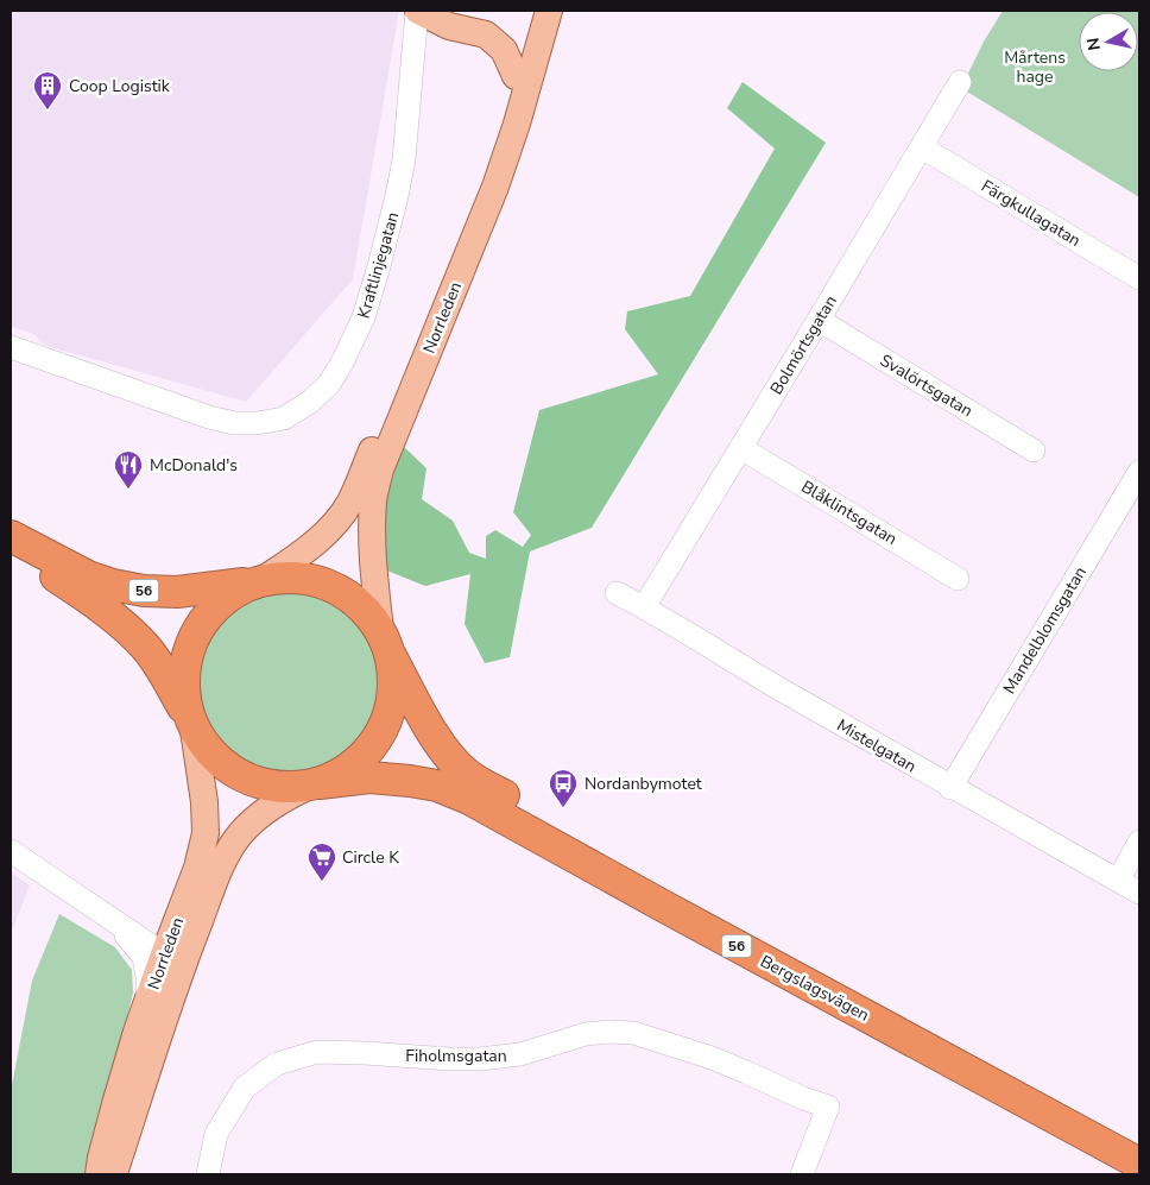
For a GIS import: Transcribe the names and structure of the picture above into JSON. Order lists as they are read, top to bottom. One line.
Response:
{"streets":{"highway":["56","Bergslagsvägen"],"main road":["Norrleden"],"street":["Färgkullagatan","Kraftlinjegatan","Bolmörtsgatan","Svalörtsgatan","Blåklintsgatan","Mandelblomsgatan","Mistelgatan","Fiholmsgatan"]},"crossings":[["Färgkullagatan","Bolmörtsgatan"],["Norrleden","56"],["Norrleden","Bergslagsvägen"],["Bolmörtsgatan","Svalörtsgatan"],["Bolmörtsgatan","Blåklintsgatan"],["Bolmörtsgatan","Mistelgatan"],["56","Bergslagsvägen"],["Mandelblomsgatan","Mistelgatan"]],"parks":["Mårtens hage"],"places":{"building":["Coop Logistik"],"restaurant":["McDonald's"],"bus stop":["Nordanbymotet"],"supermarket":["Circle K"]},"north":"left"}
